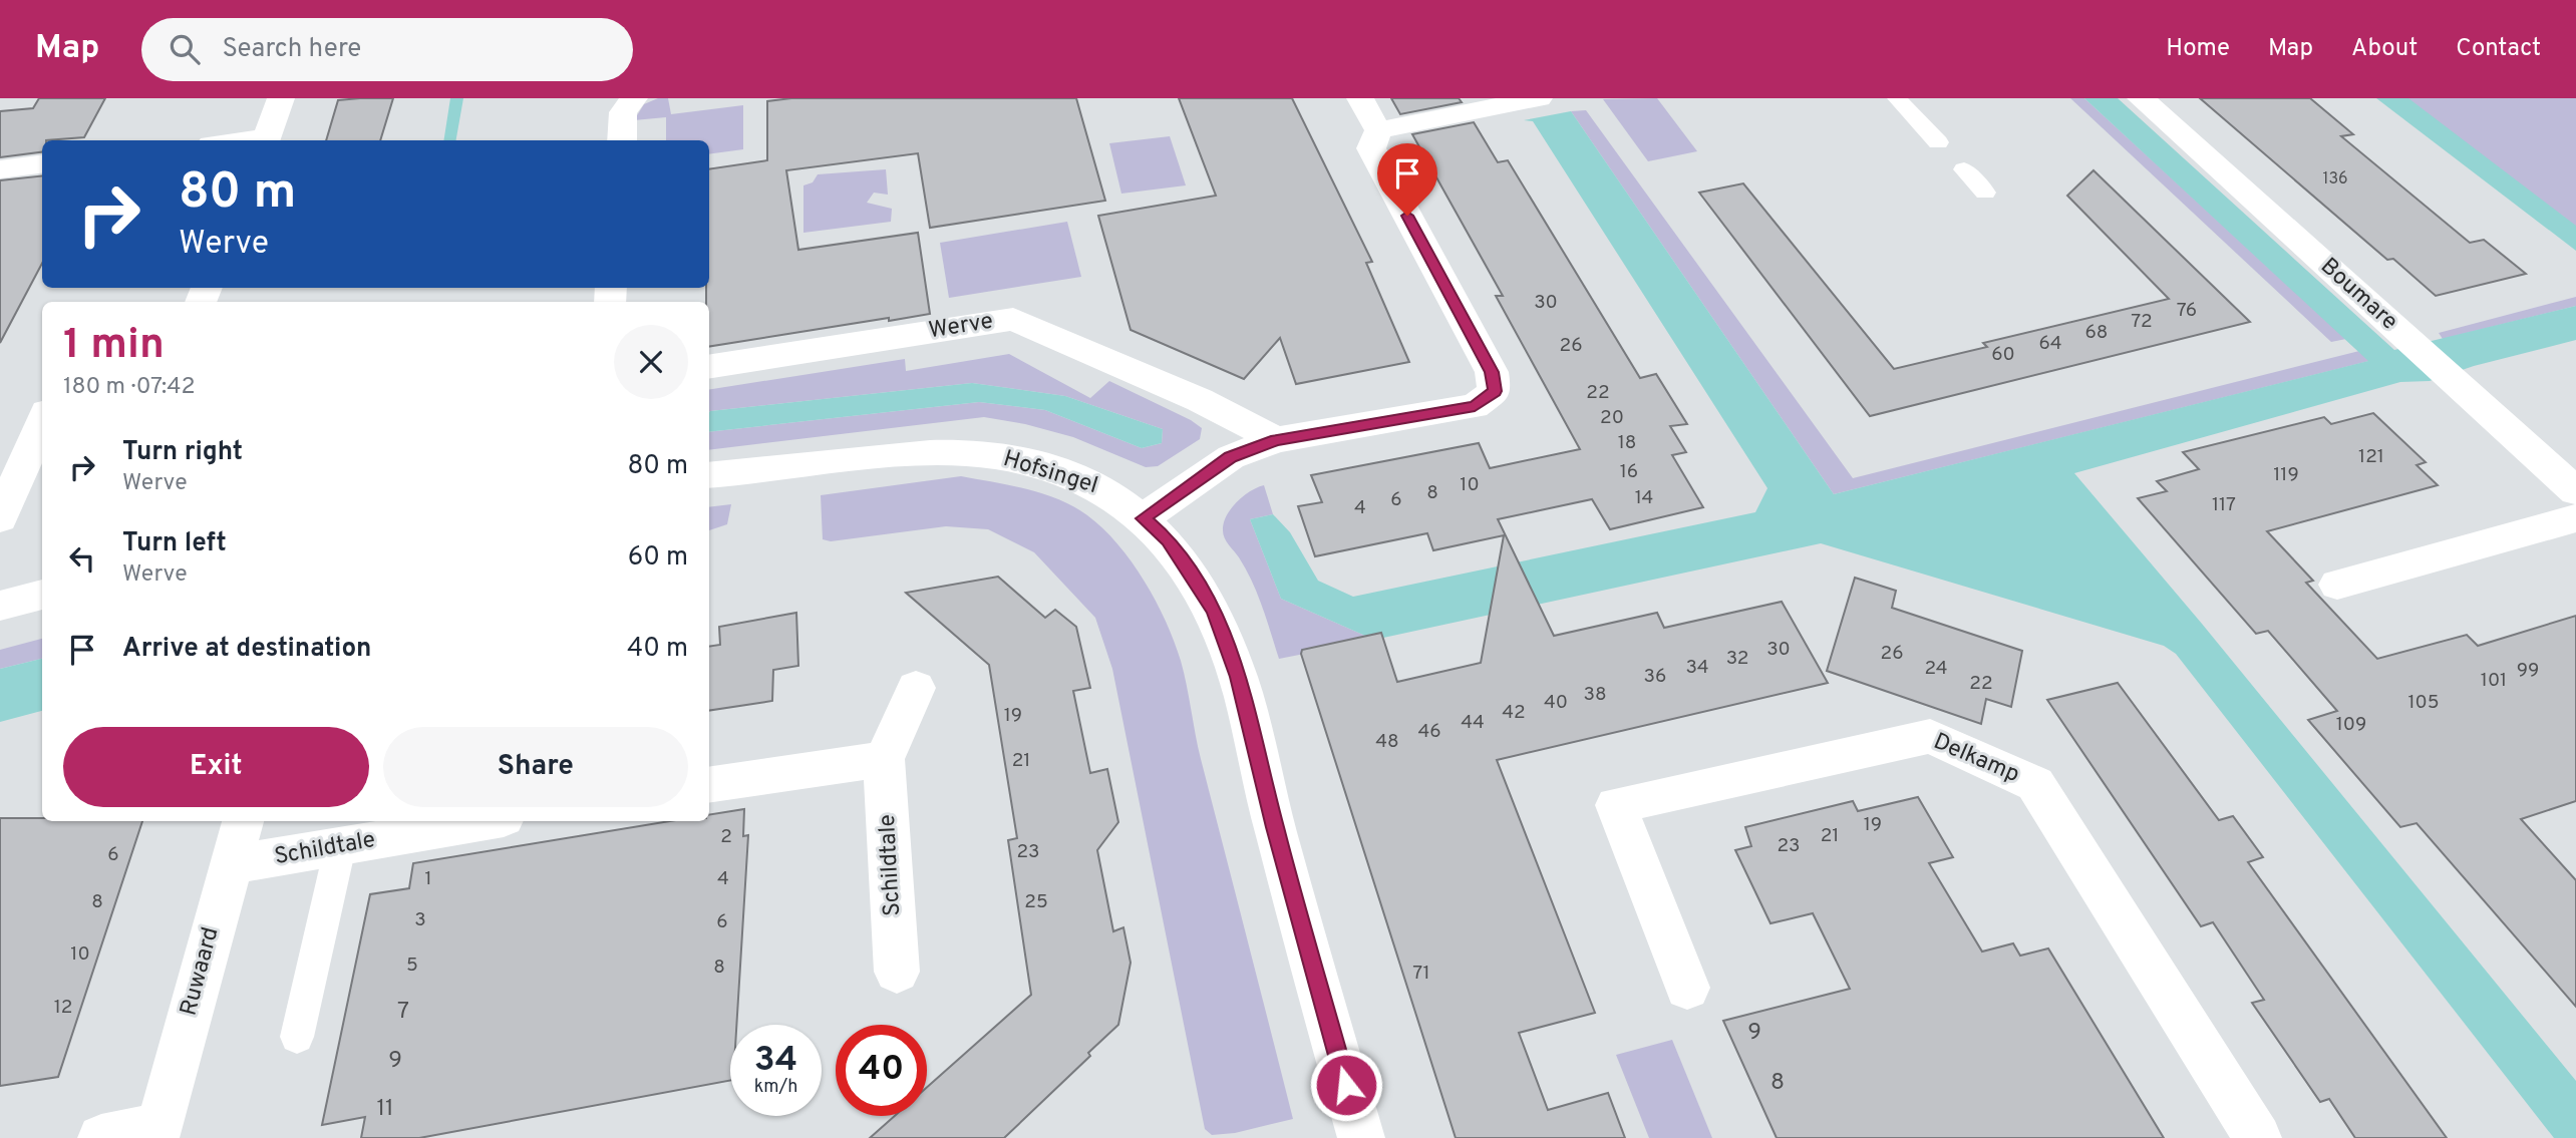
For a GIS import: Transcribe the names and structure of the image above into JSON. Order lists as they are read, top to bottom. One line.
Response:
{"streets":{"street":["Boumare","Werve","Hofsingel","Delkamp","Schildtale","Ruwaard"]},"crossings":[["Schildtale","Ruwaard"]],"house_numbers":["136","30","76","72","68","64","26","60","22","20","18","121","16","119","10","8","14","6","117","4","30","26","32","34","24","99","36","101","22","38","40","105","42","19","44","109","46","48","21","19","21","2","23","23","6","1","4","8","25","3","6","10","5","8","71","12","7","9","9","8","11"],"page":{"header":"Map","search":"Search here","nav":["Home","Map","About","Contact"],"turn":["80 m","Werve"],"heading":["1 min","180 m · 07:42"],"list":[{"name":"Turn right","note":"Werve","value":"80 m"},{"name":"Turn left","note":"Werve","value":"60 m"},{"name":"Arrive at destination","value":"40 m"}],"buttons":["Exit","Share"],"speed":"34 km/h","limit":"40"}}
